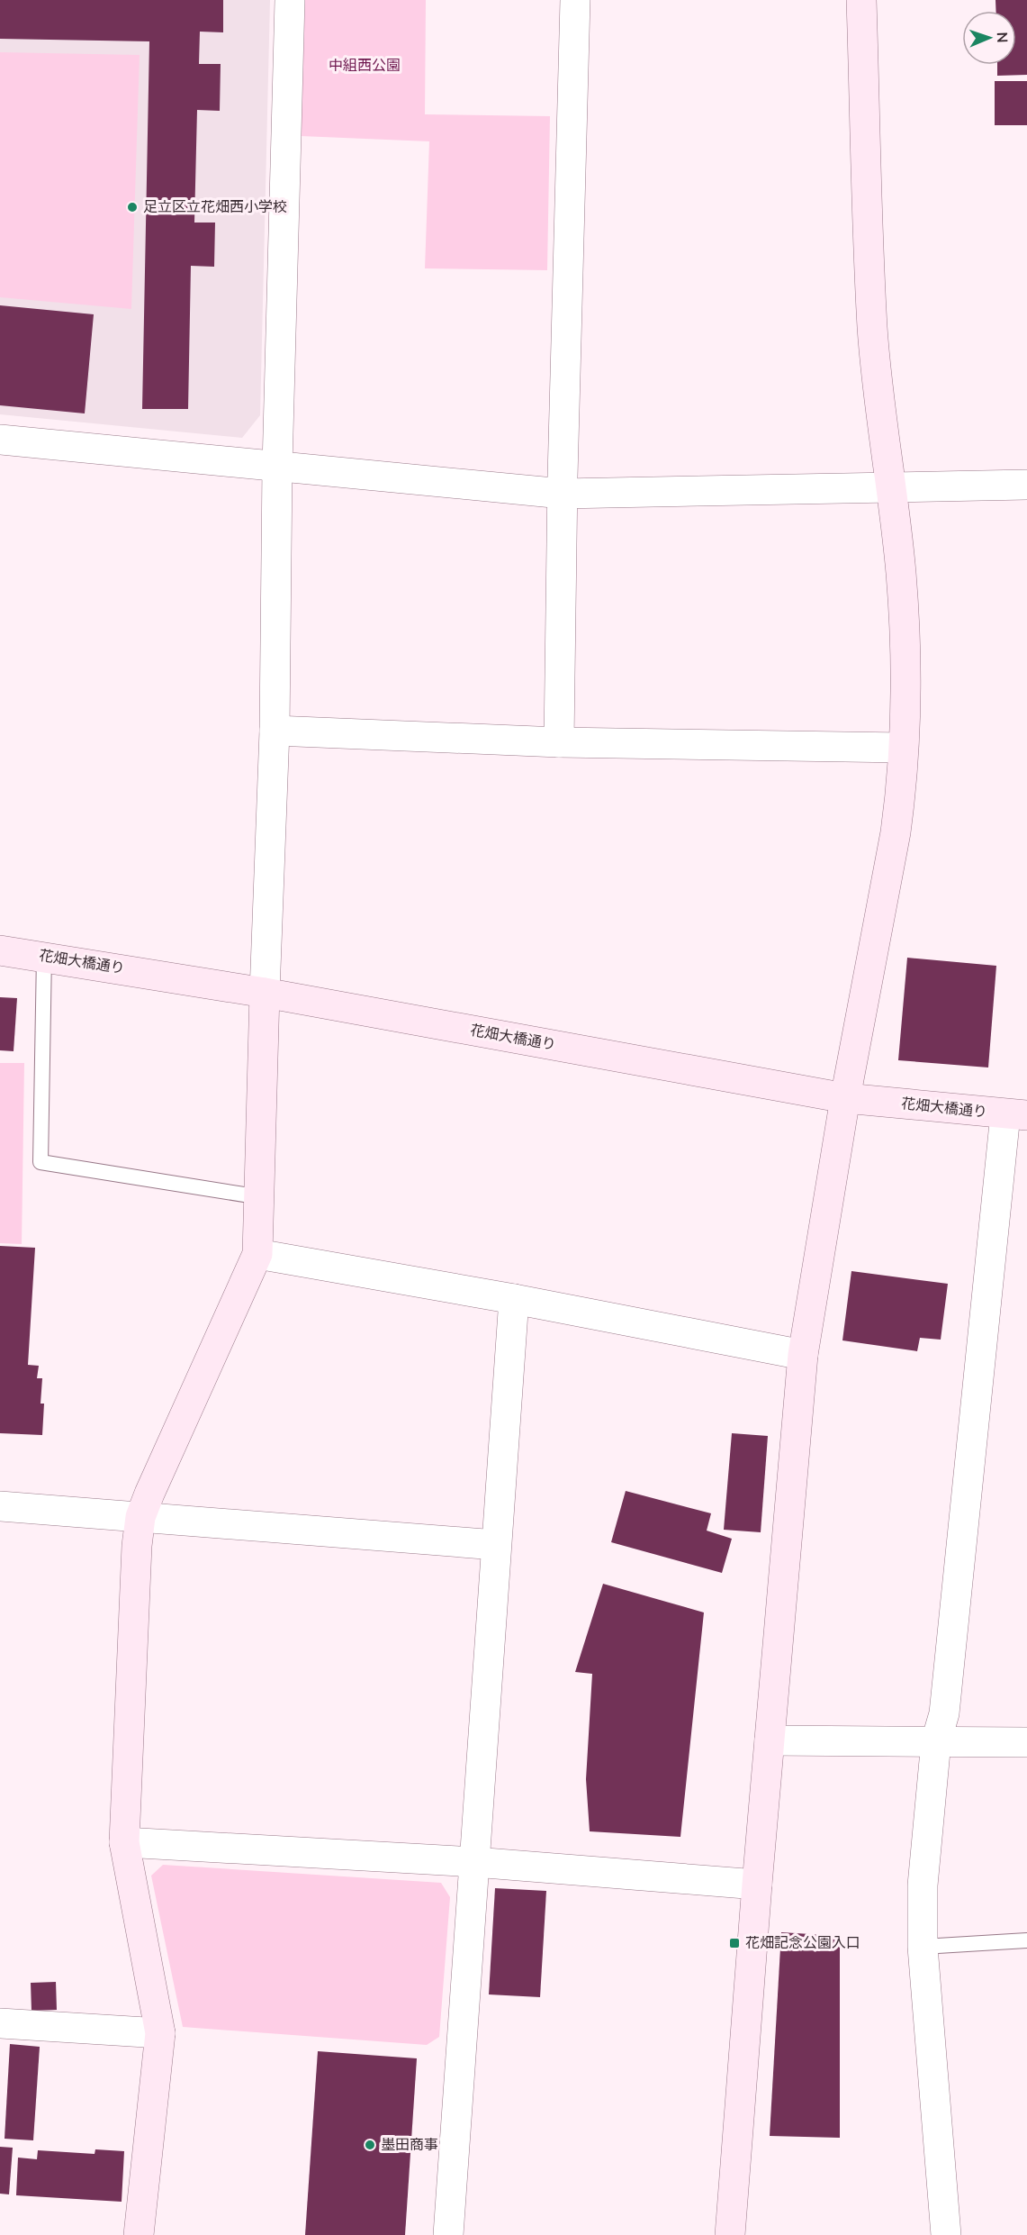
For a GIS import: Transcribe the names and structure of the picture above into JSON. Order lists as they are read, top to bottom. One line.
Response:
{"streets":{"street":["花畑大橋通り"]},"parks":["中組西公園"],"places":{"other":["足立区立花畑西小学校","墨田商事"],"transit":["花畑記念公園入口"]},"north":"right"}
